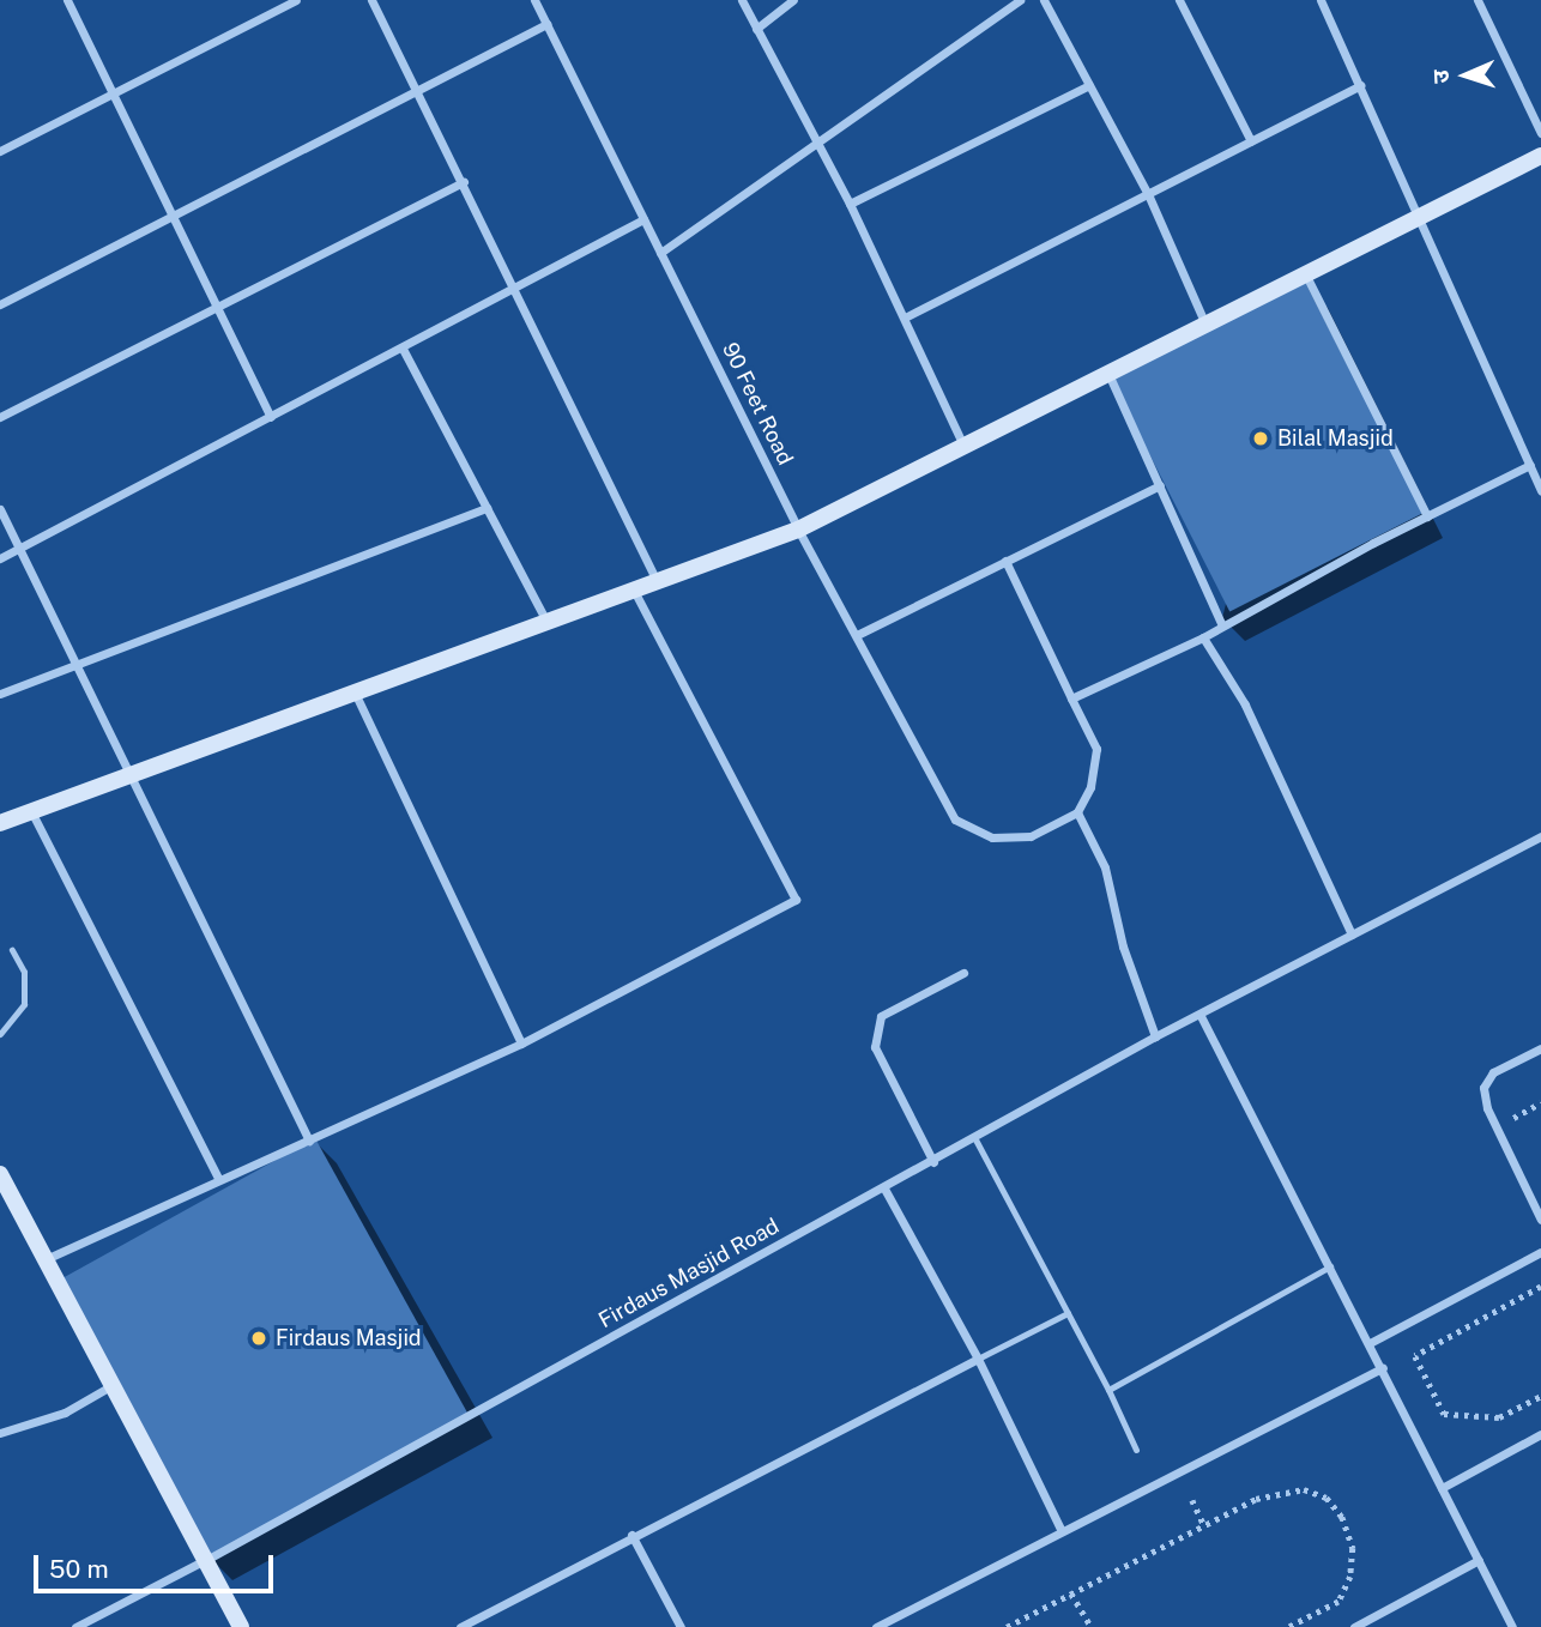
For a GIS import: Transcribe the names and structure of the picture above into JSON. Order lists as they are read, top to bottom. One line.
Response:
{"streets":{"street":["90 Feet Road","Firdaus Masjid Road"]},"places":["Bilal Masjid","Firdaus Masjid"],"scale_bar":"50 m","north":"left"}
